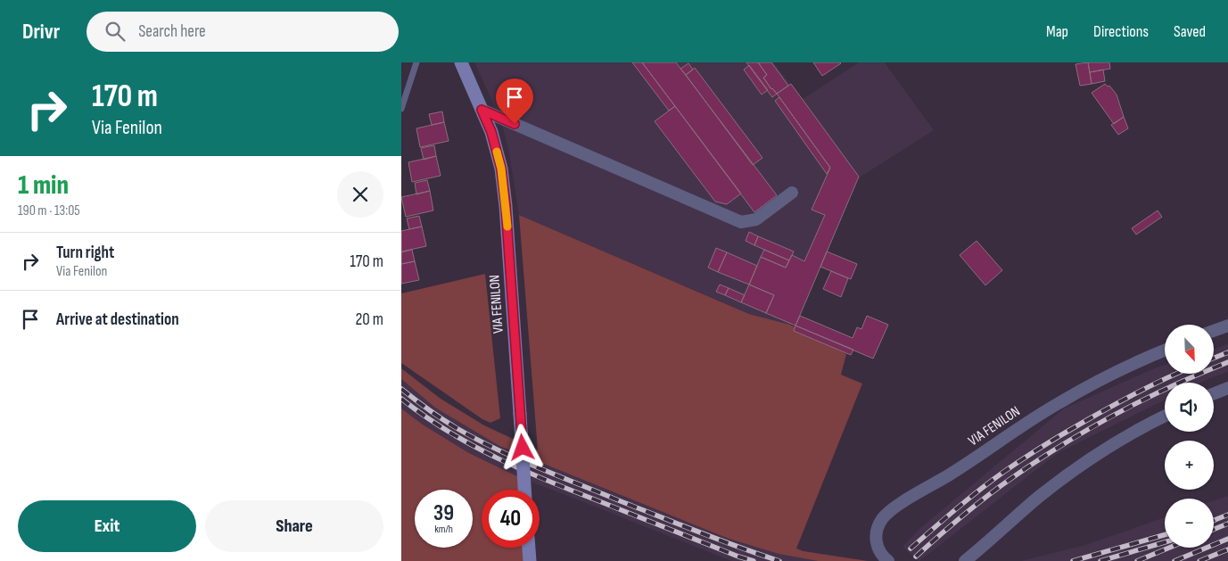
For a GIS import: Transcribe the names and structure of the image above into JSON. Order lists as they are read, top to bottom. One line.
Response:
{"streets":{"street":["VIA FENILON"]},"north":"bottom right","page":{"header":"Drivr","search":"Search here","nav":["Map","Directions","Saved"],"turn":["170 m","Via Fenilon"],"heading":["1 min","190 m · 13:05"],"list":[{"name":"Turn right","note":"Via Fenilon","value":"170 m"},{"name":"Arrive at destination","value":"20 m"}],"map_buttons":["+","−"],"speed":"39 km/h","limit":"40","buttons":["Exit","Share"]}}
